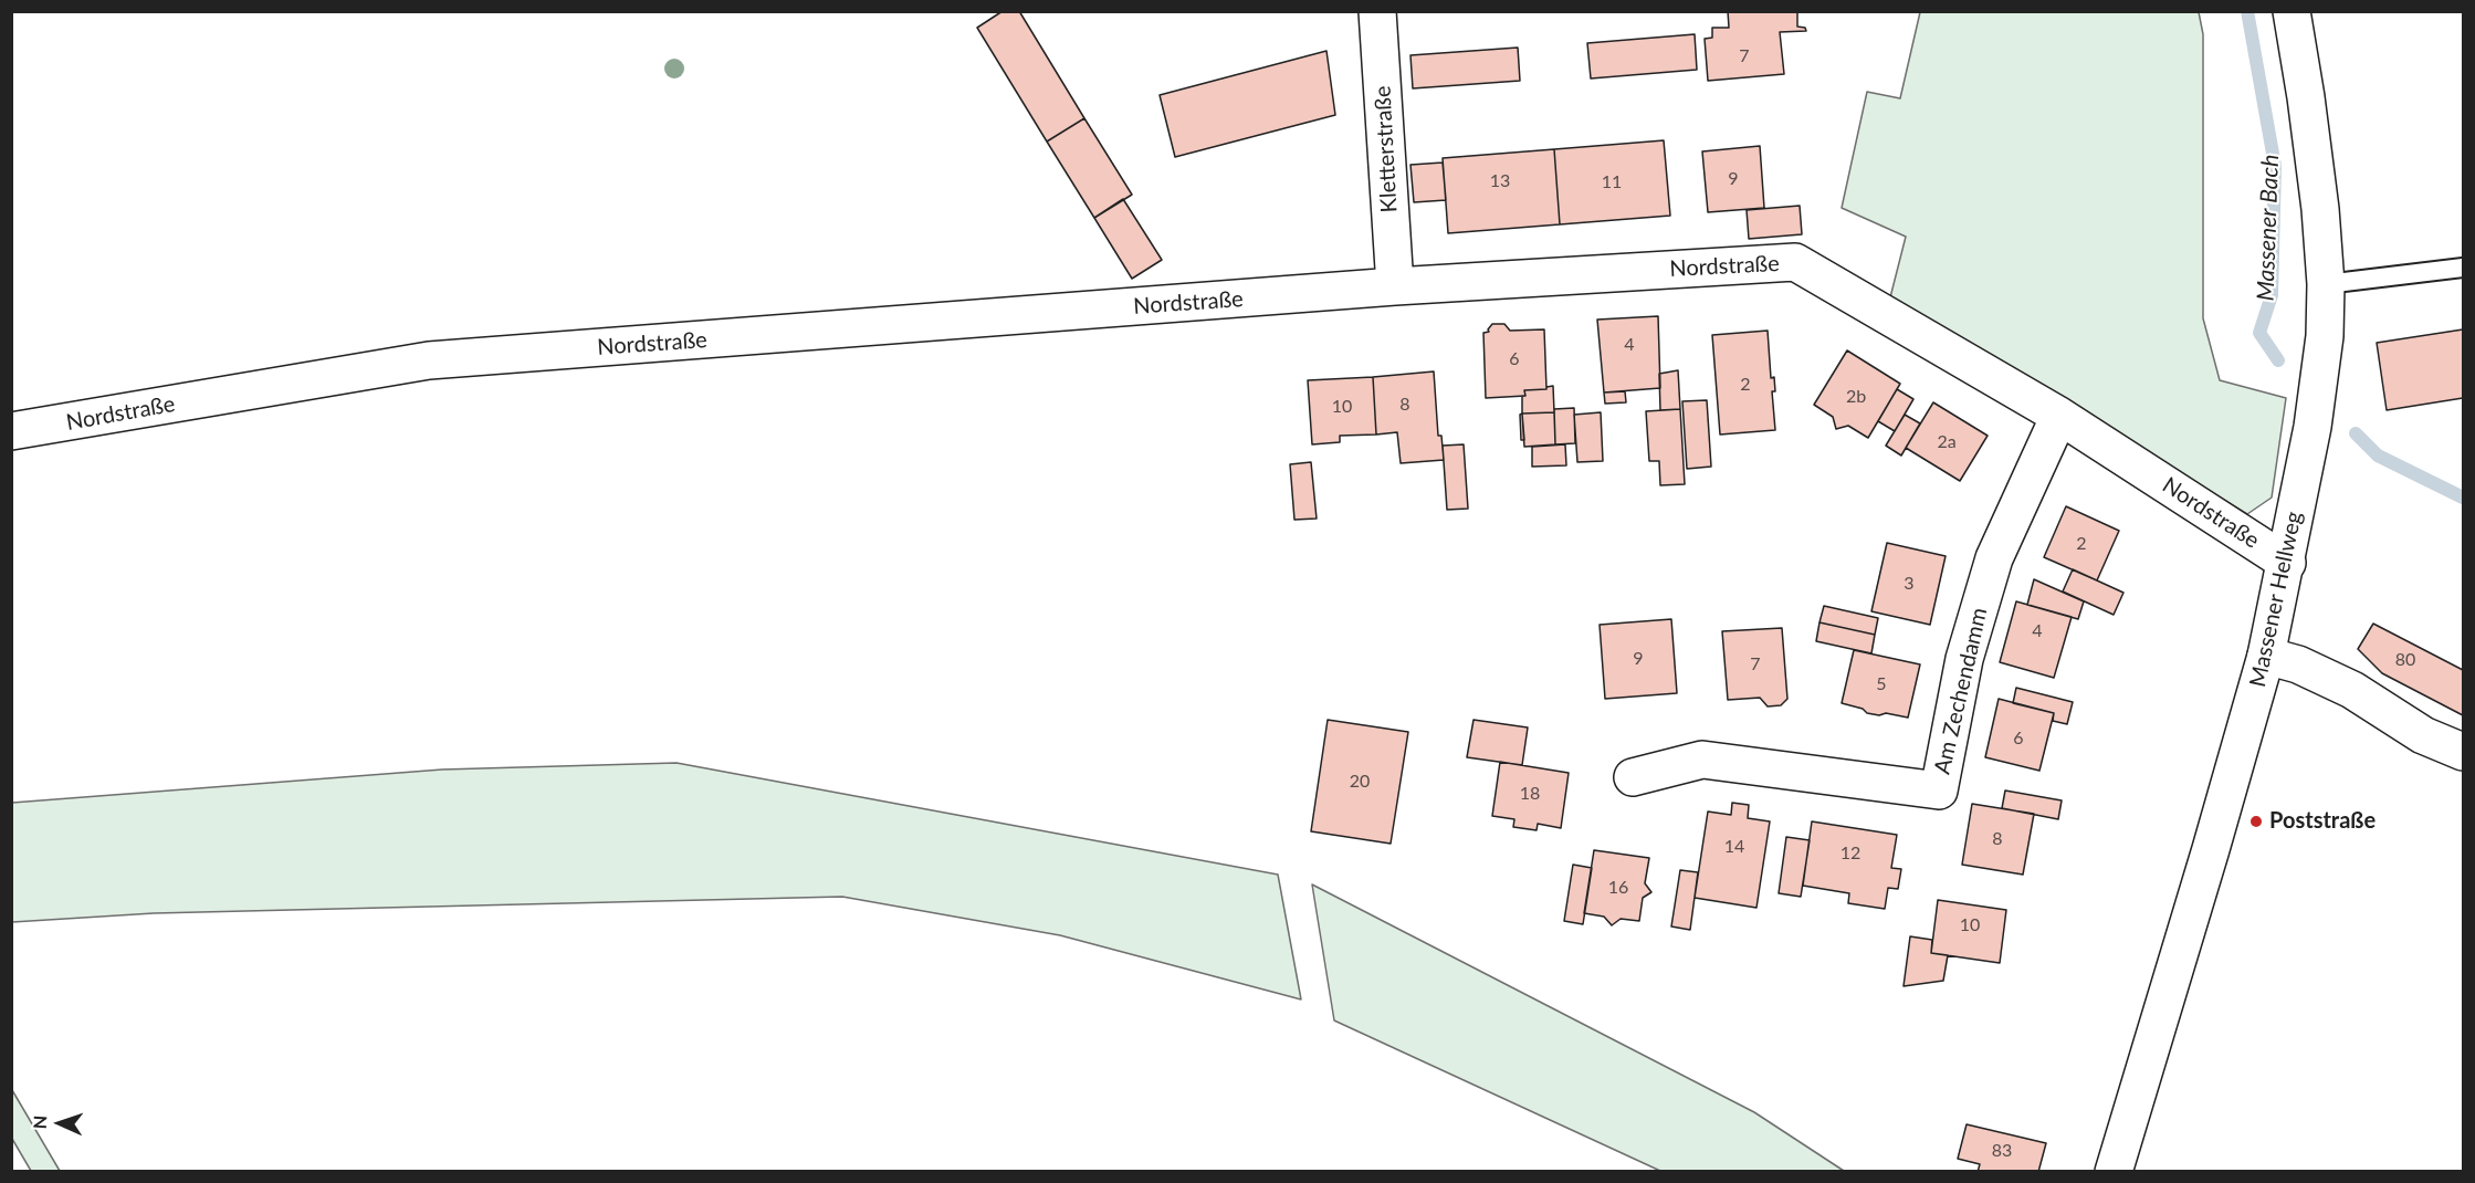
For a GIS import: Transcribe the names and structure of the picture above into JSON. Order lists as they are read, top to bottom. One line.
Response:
{"streets":{"street":["Kletterstraße","Nordstraße","Massener Hellweg","Am Zechendamm"]},"crossings":[["Kletterstraße","Nordstraße"],["Nordstraße","Massener Hellweg"],["Nordstraße","Am Zechendamm"]],"water":["Massener Bach"],"places":["Poststraße"],"house_numbers":["7","9","13","11","4","6","2","2b","8","10","2a","2","3","4","9","80","7","5","6","20","18","8","14","12","16","10","83"],"north":"left"}
